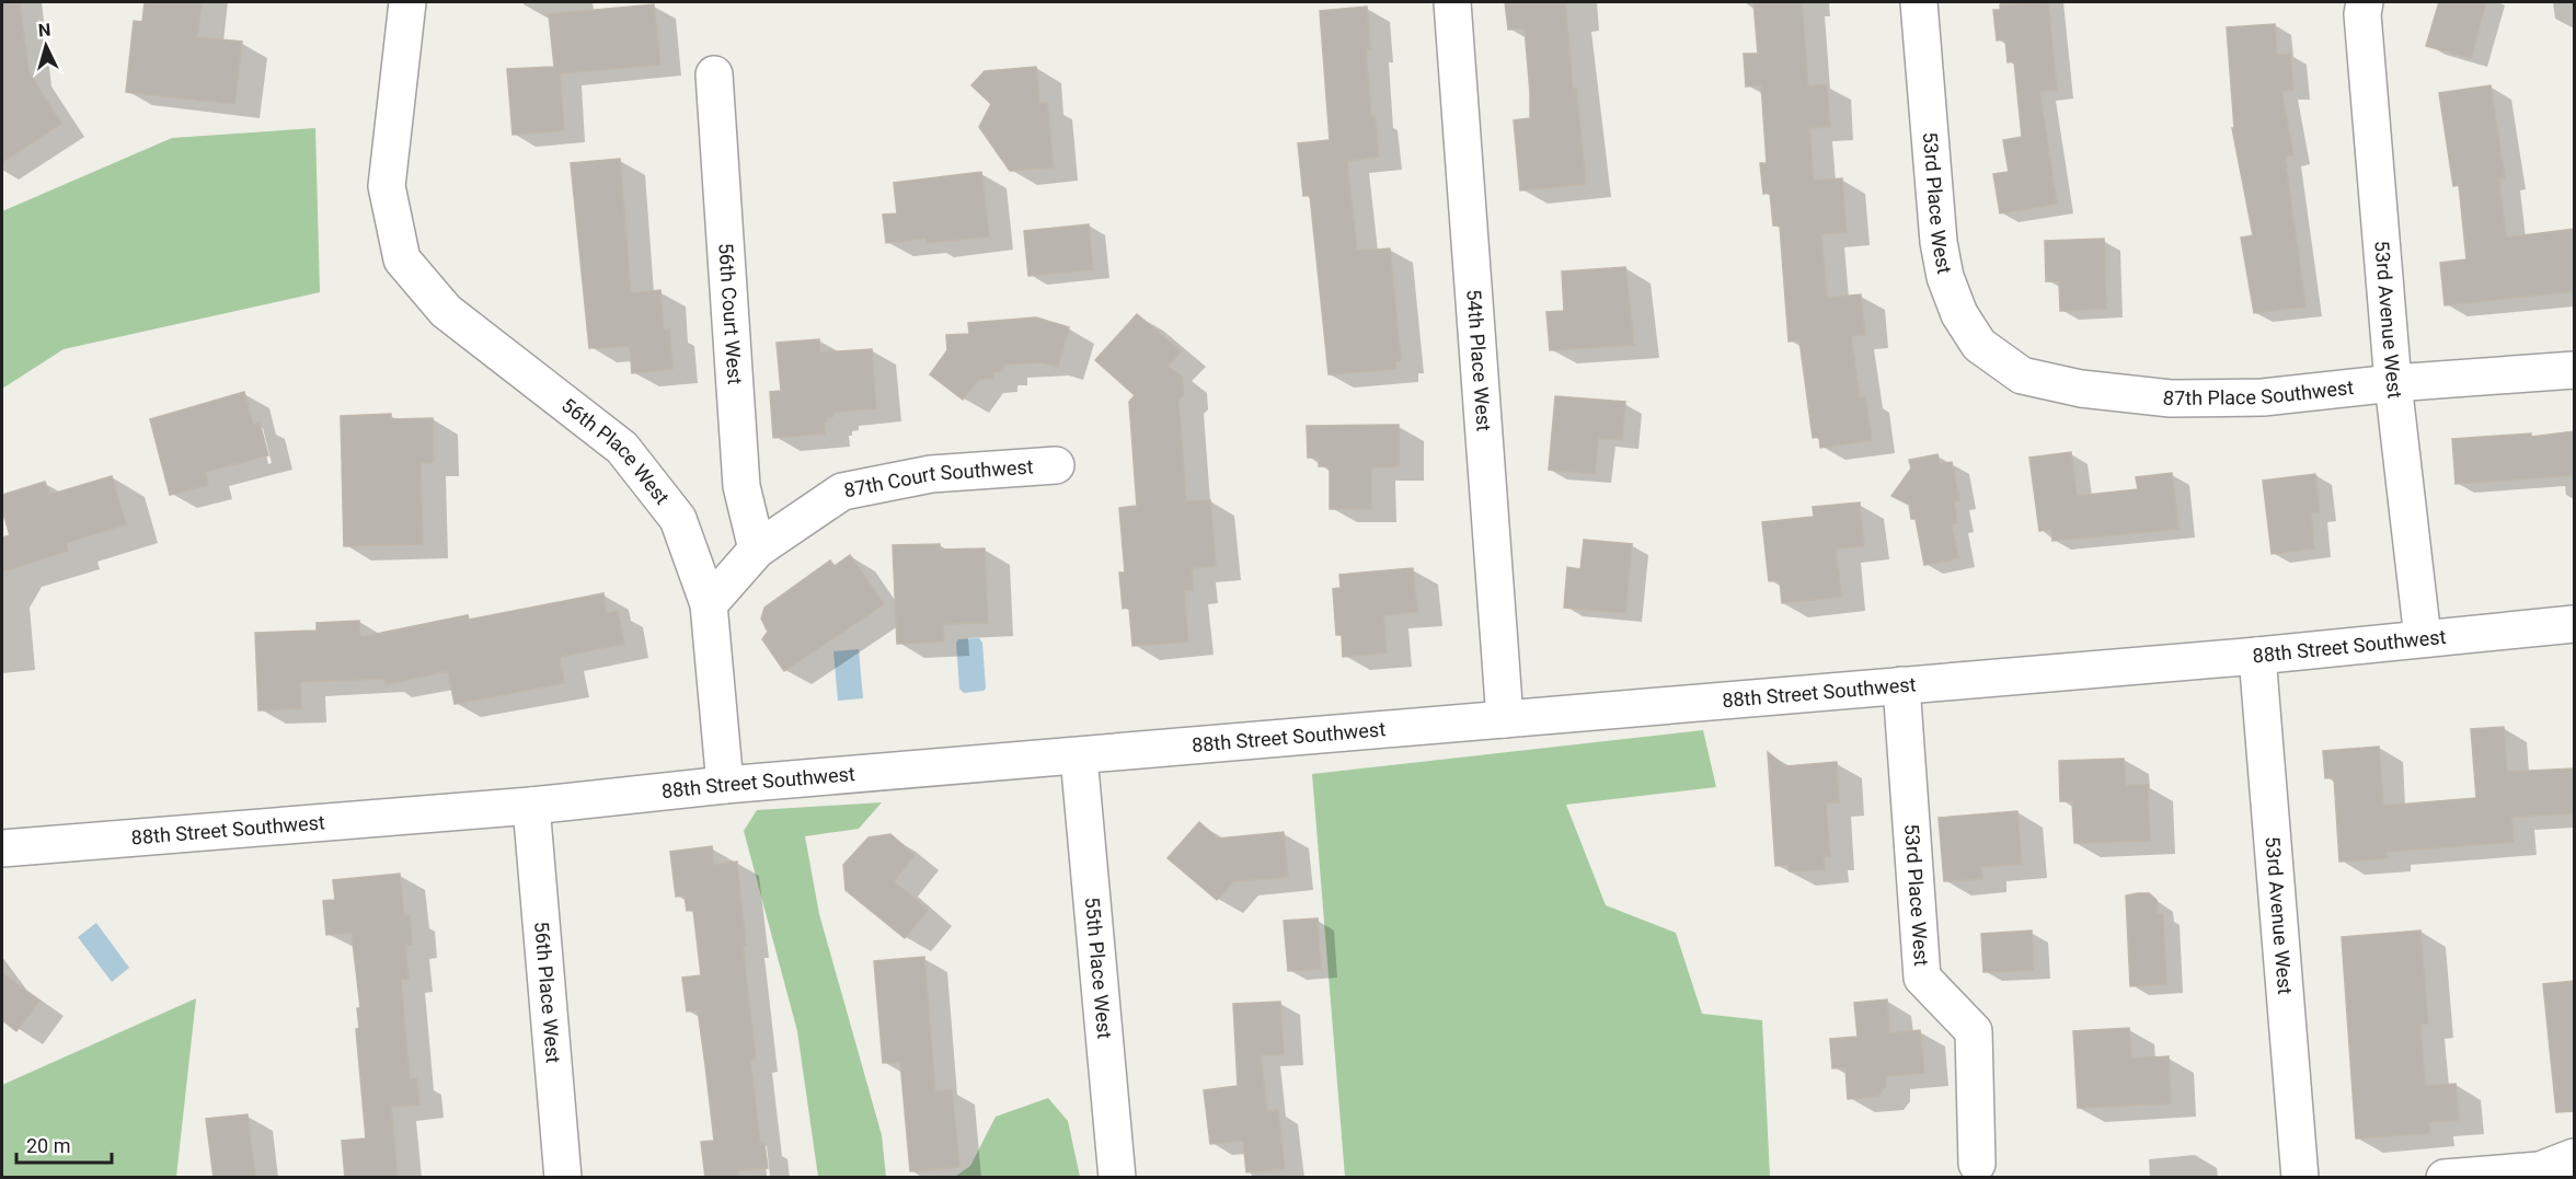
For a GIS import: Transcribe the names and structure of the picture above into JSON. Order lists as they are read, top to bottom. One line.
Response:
{"streets":{"street":["53rd Place West","56th Court West","53rd Avenue West","54th Place West","87th Place Southwest","56th Place West","87th Court Southwest","88th Street Southwest","55th Place West"]},"crossings":[["53rd Place West","87th Place Southwest"],["53rd Place West","88th Street Southwest"],["56th Court West","87th Court Southwest"],["53rd Avenue West","87th Place Southwest"],["53rd Avenue West","88th Street Southwest"],["54th Place West","88th Street Southwest"],["56th Place West","87th Court Southwest"],["56th Place West","88th Street Southwest"],["88th Street Southwest","55th Place West"]],"scale_bar":"20 m","north":"top"}
